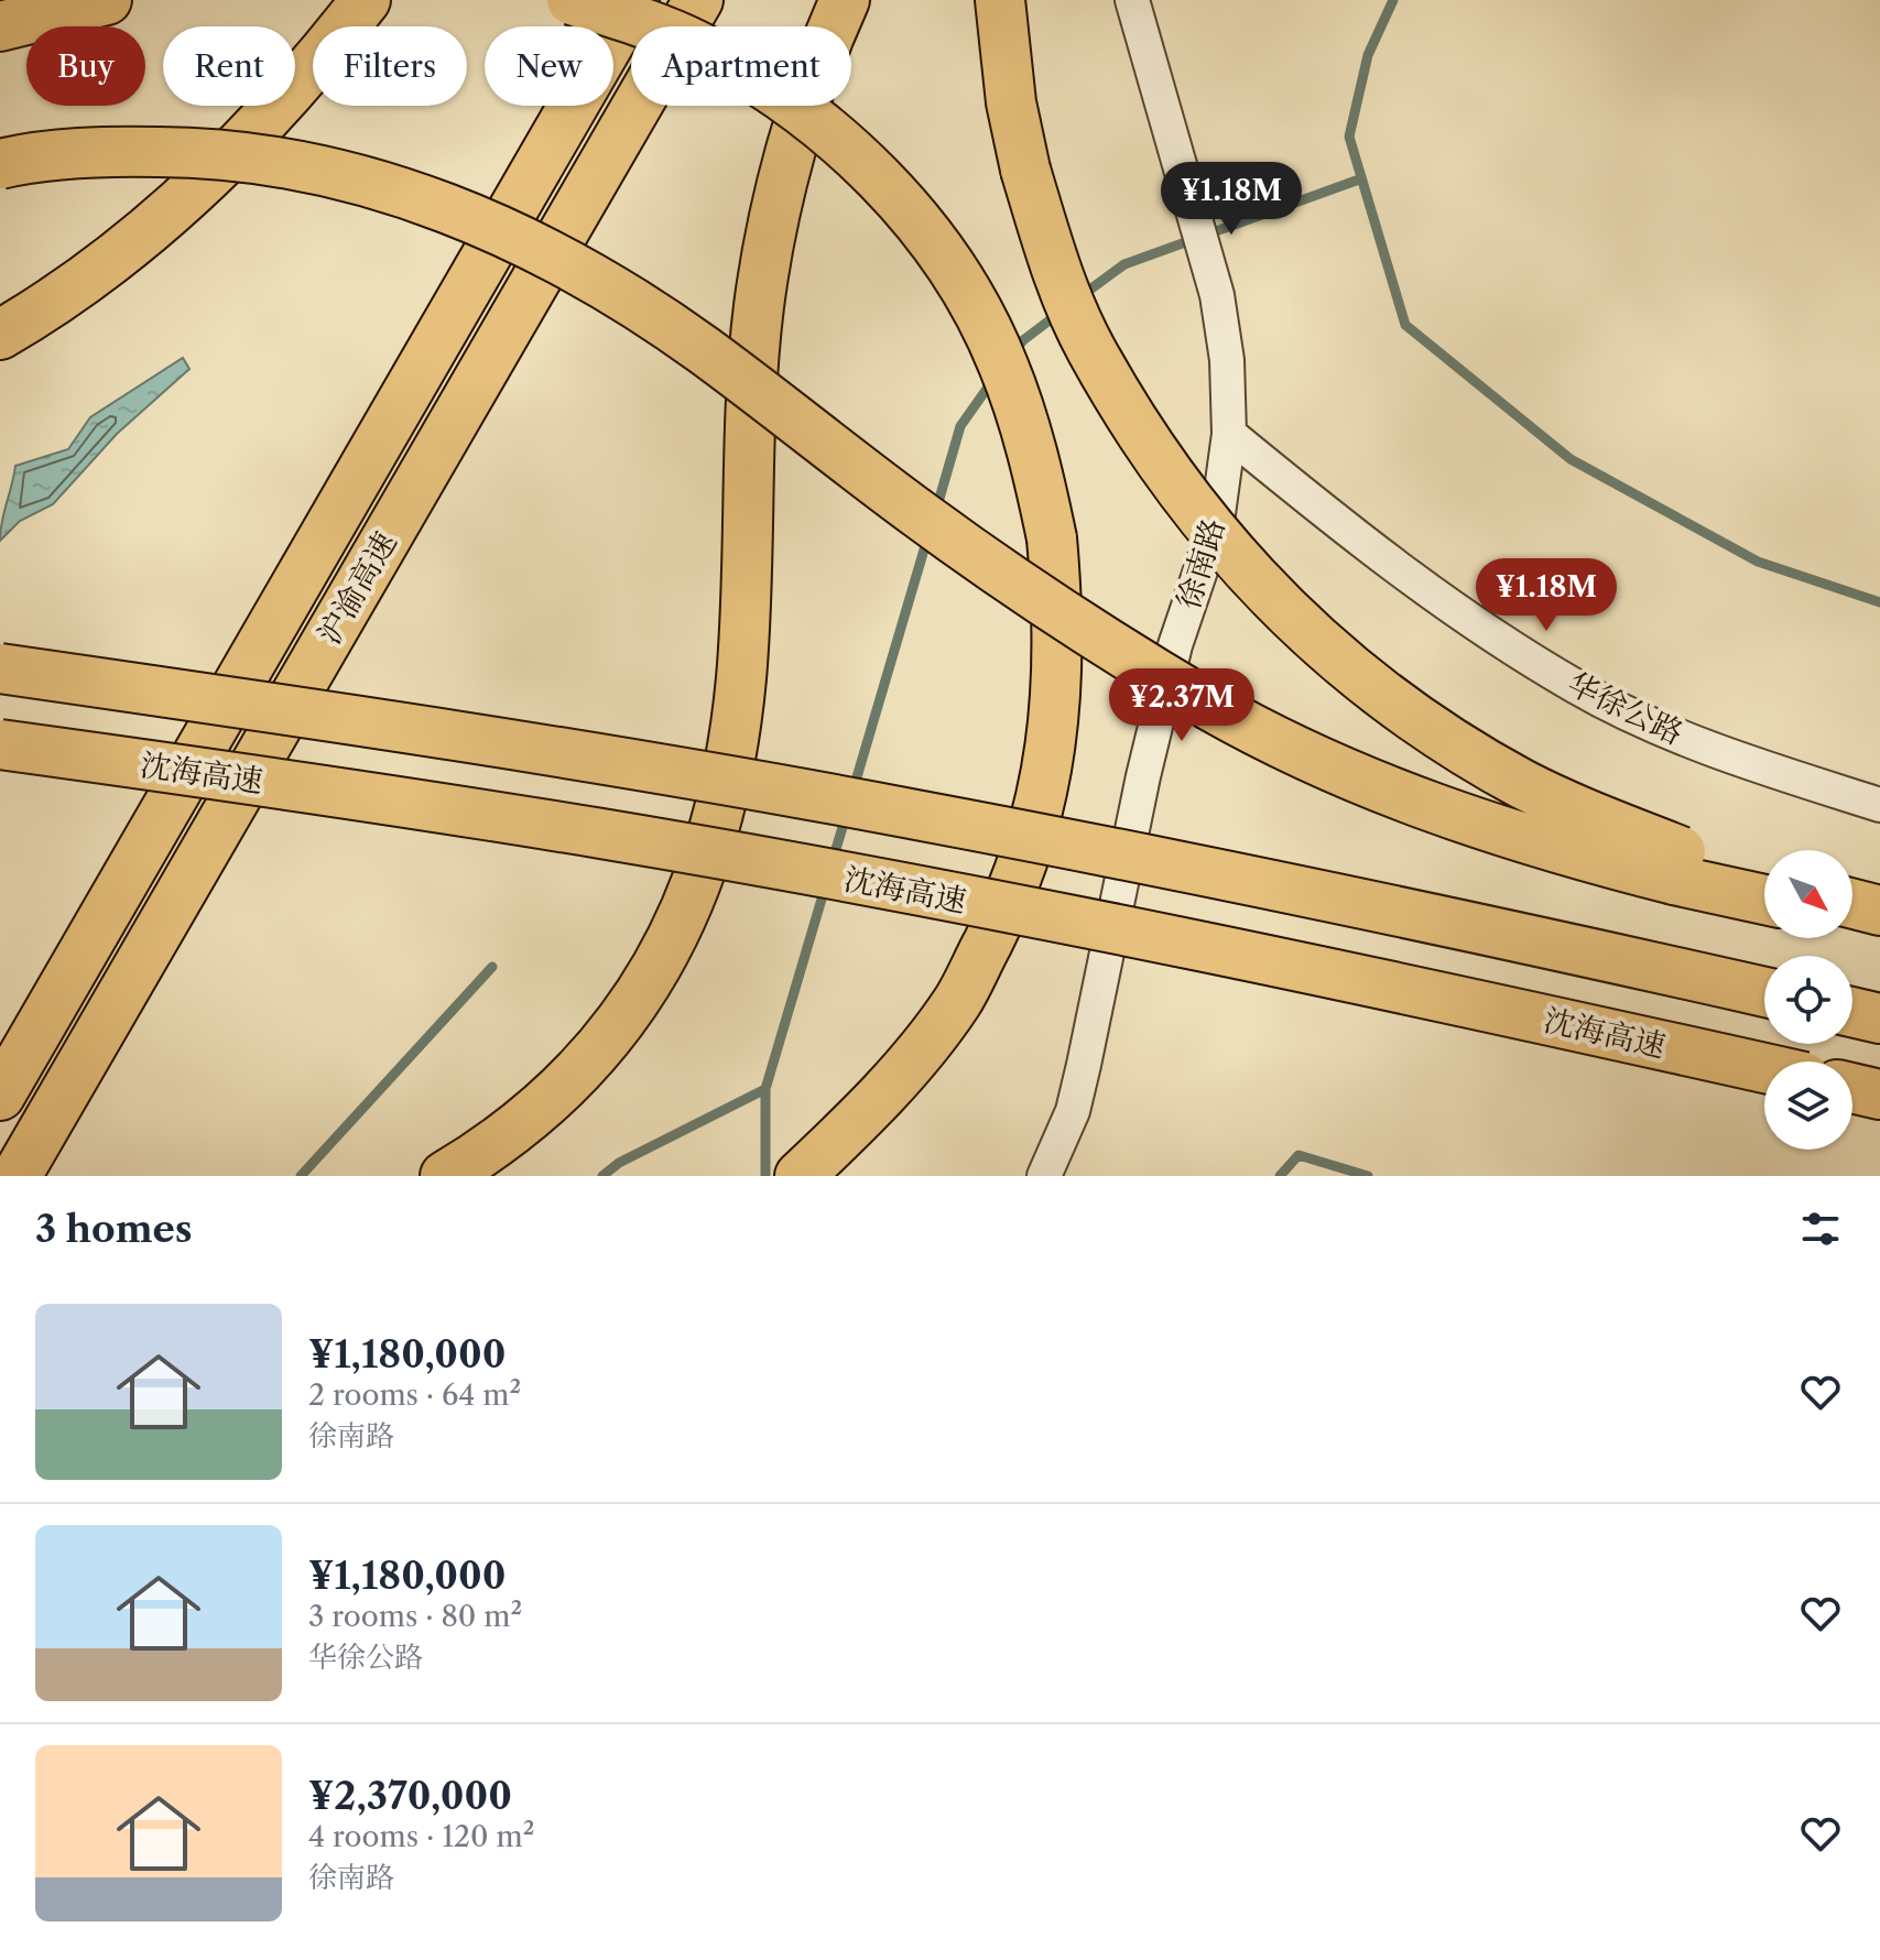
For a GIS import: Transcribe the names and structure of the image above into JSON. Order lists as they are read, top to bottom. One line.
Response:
{"streets":{"highway":["沪渝高速","沈海高速"],"street":["徐南路","华徐公路"]},"crossings":[["徐南路","华徐公路"]],"north":"bottom right","page":{"chip":["Buy","Rent","Filters","New","Apartment"],"price":["¥1.18M","¥1.18M","¥2.37M"],"heading":"3 homes","list":[{"name":"¥1,180,000","note":"2 rooms · 64 m² · 徐南路"},{"name":"¥1,180,000","note":"3 rooms · 80 m² · 华徐公路"},{"name":"¥2,370,000","note":"4 rooms · 120 m² · 徐南路"}]}}
